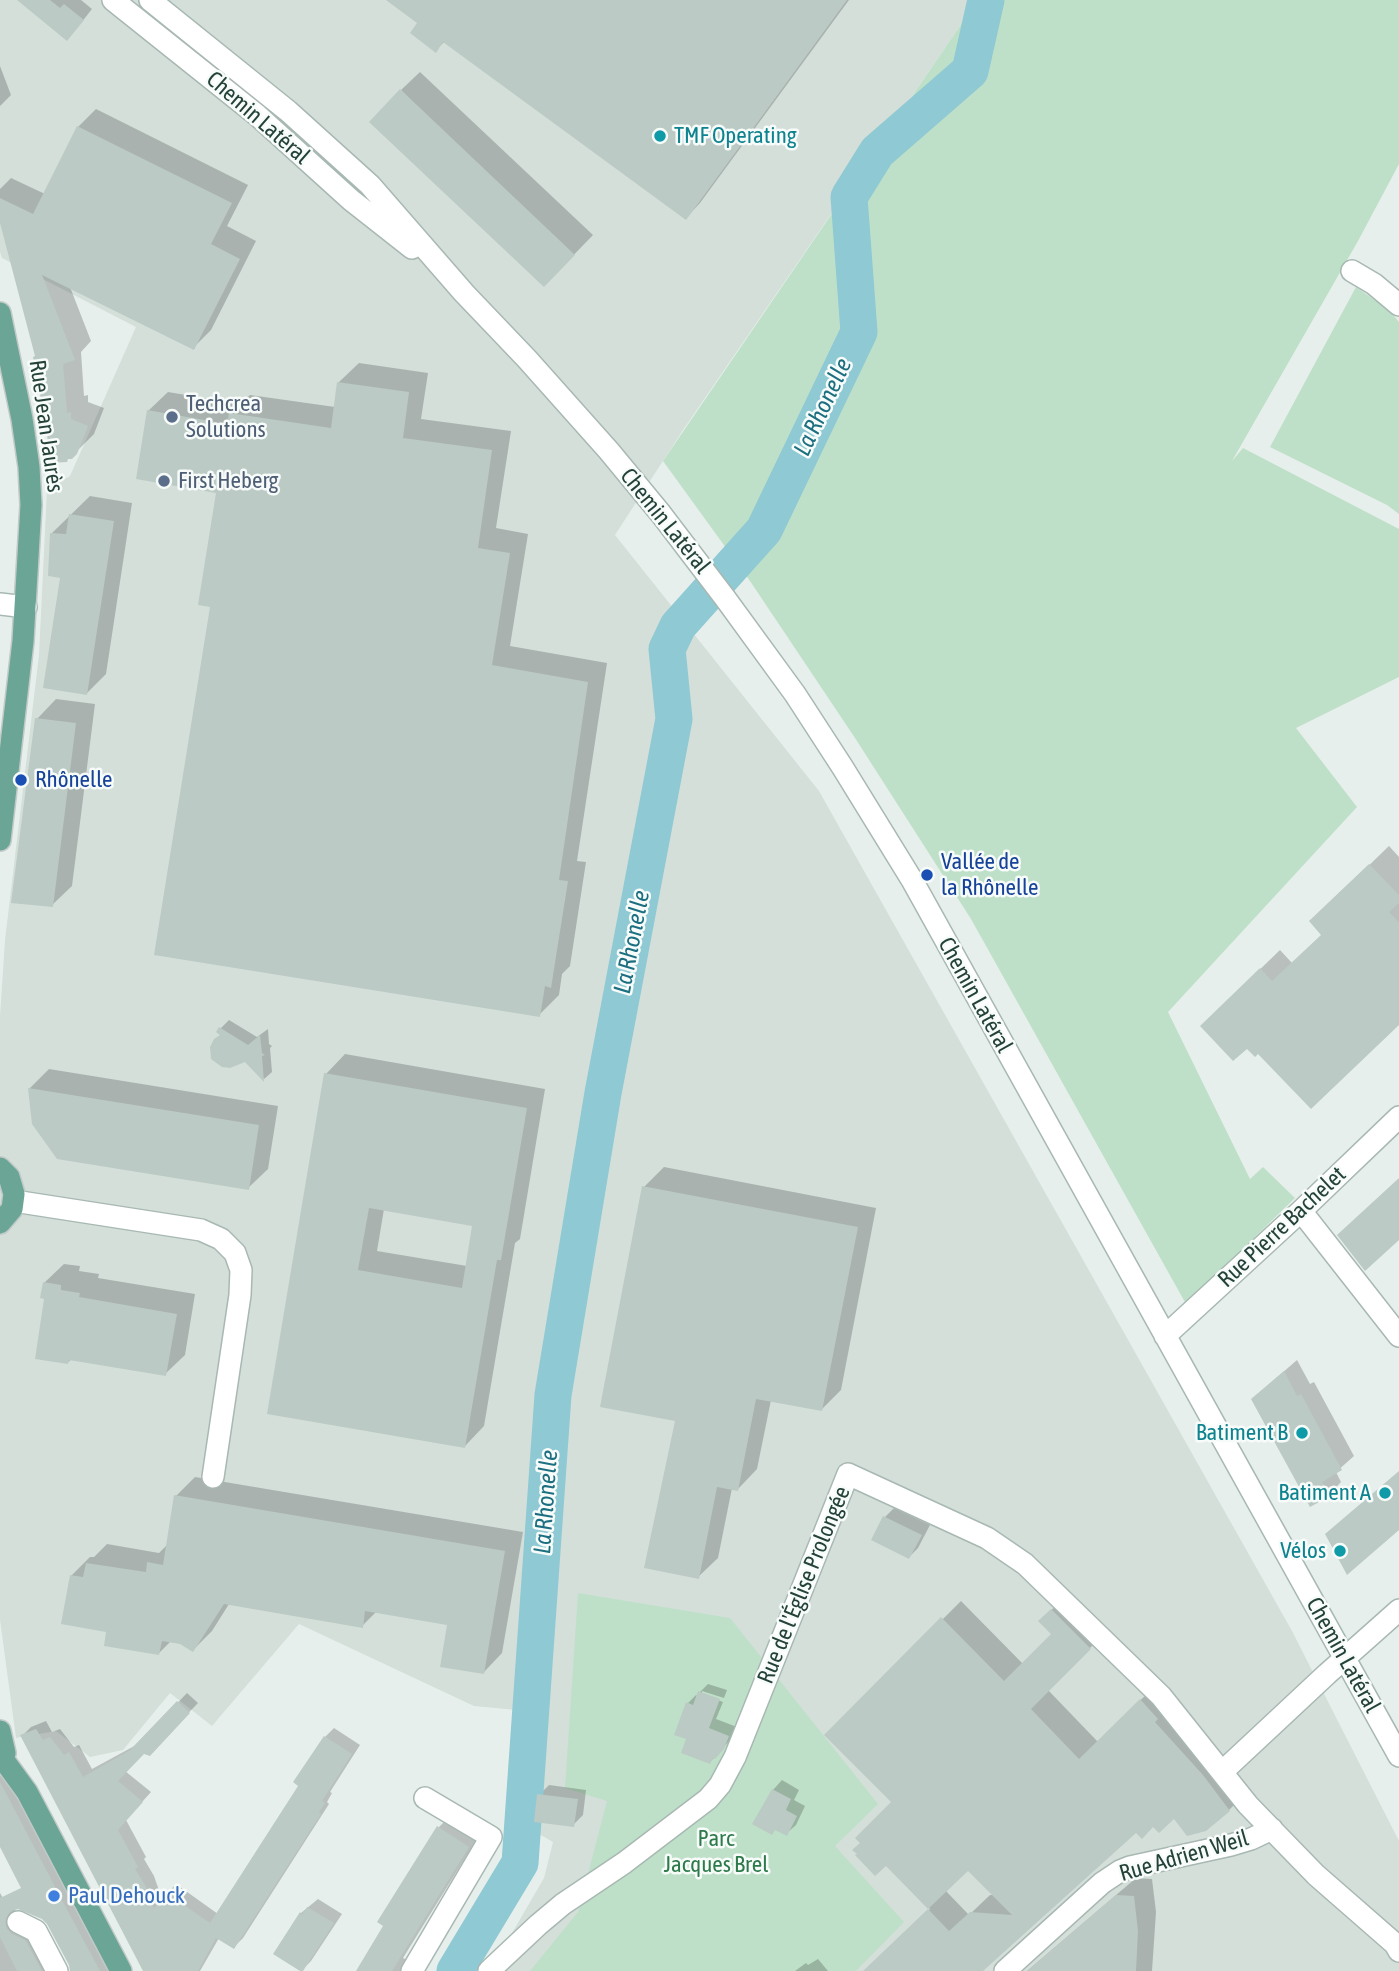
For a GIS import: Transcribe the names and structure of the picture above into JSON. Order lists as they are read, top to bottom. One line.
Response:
{"streets":{"main road":["Rue Jean Jaurès"],"street":["Chemin Latéral","Rue Pierre Bachelet","Rue de l'Église Prolongée","Rue Adrien Weil"]},"crossings":[["Chemin Latéral","Rue Pierre Bachelet"],["Rue de l'Église Prolongée","Rue Adrien Weil"]],"water":["La Rhonelle"],"parks":["Parc Jacques Brel"],"places":["TMF Operating","Techcrea Solutions","First Heberg","Rhônelle","Vallée de la Rhônelle","Batiment B","Batiment A","Vélos","Paul Dehouck"]}
